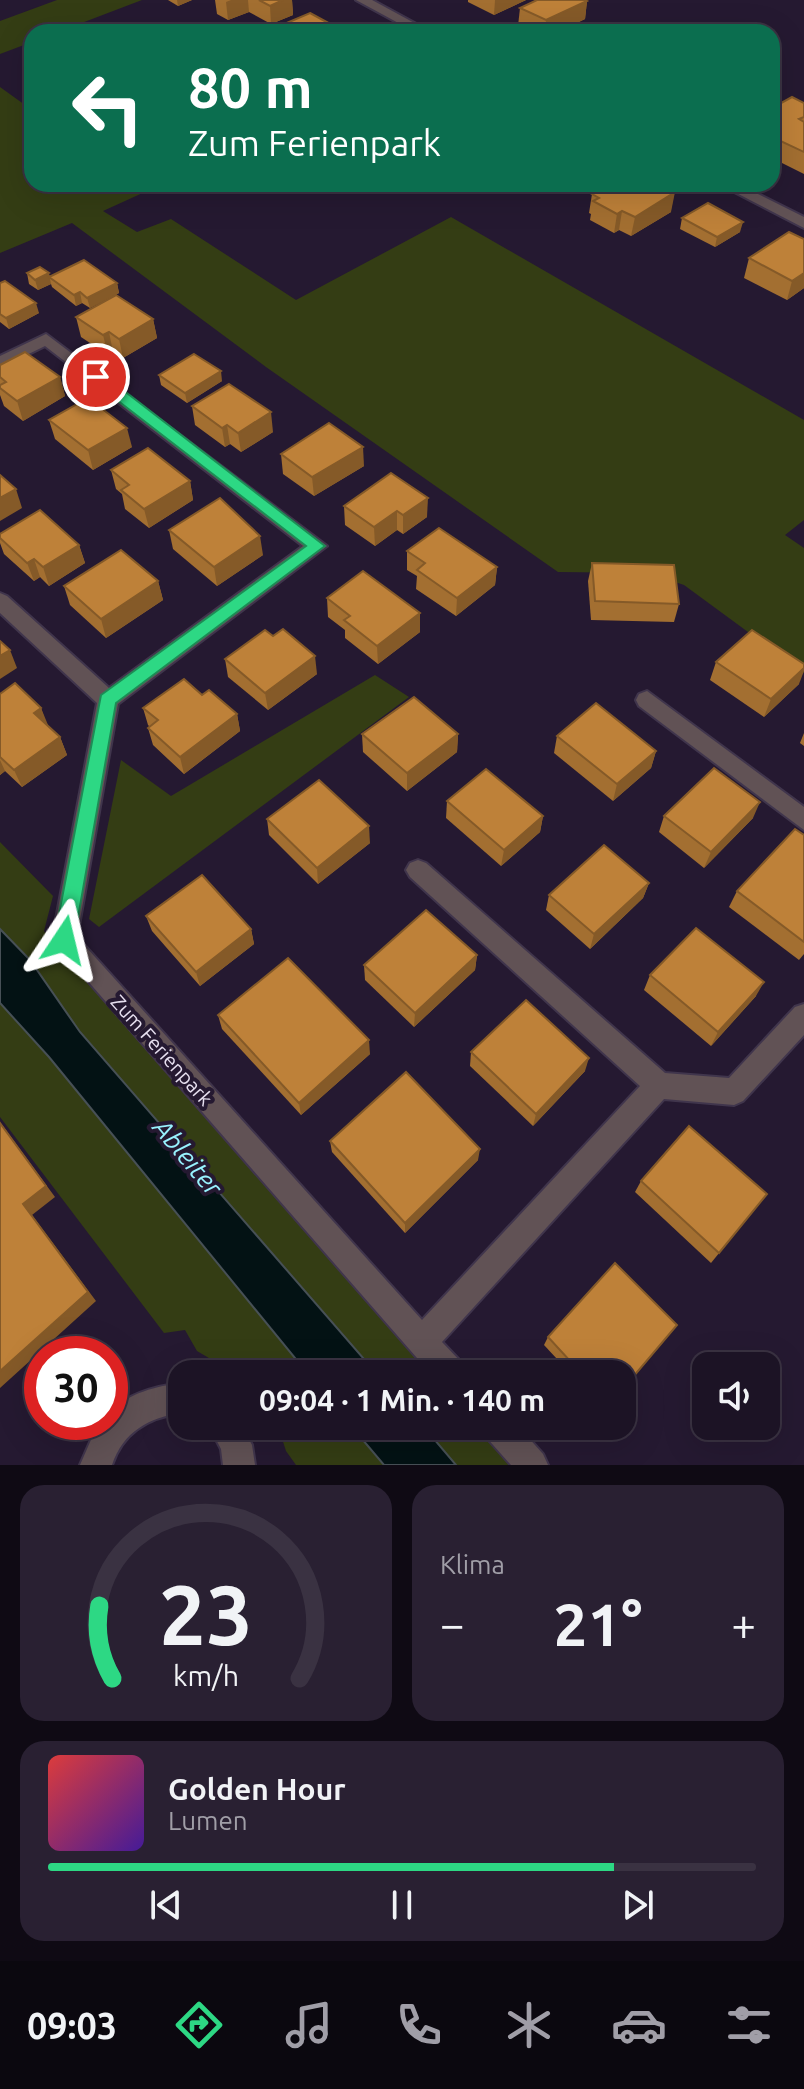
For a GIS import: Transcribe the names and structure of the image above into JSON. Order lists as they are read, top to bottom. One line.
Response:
{"streets":{"street":["Zum Ferienpark"]},"water":["Ableiter"],"page":{"turn":["80 m","Zum Ferienpark"],"limit":"30","trip":"09:04 · 1 Min. · 140 m","tile":"Klima","heat":["−","21°","+"],"song":["Golden Hour","Lumen"],"tabs":"09:03","gauge":["23","km/h"]}}
